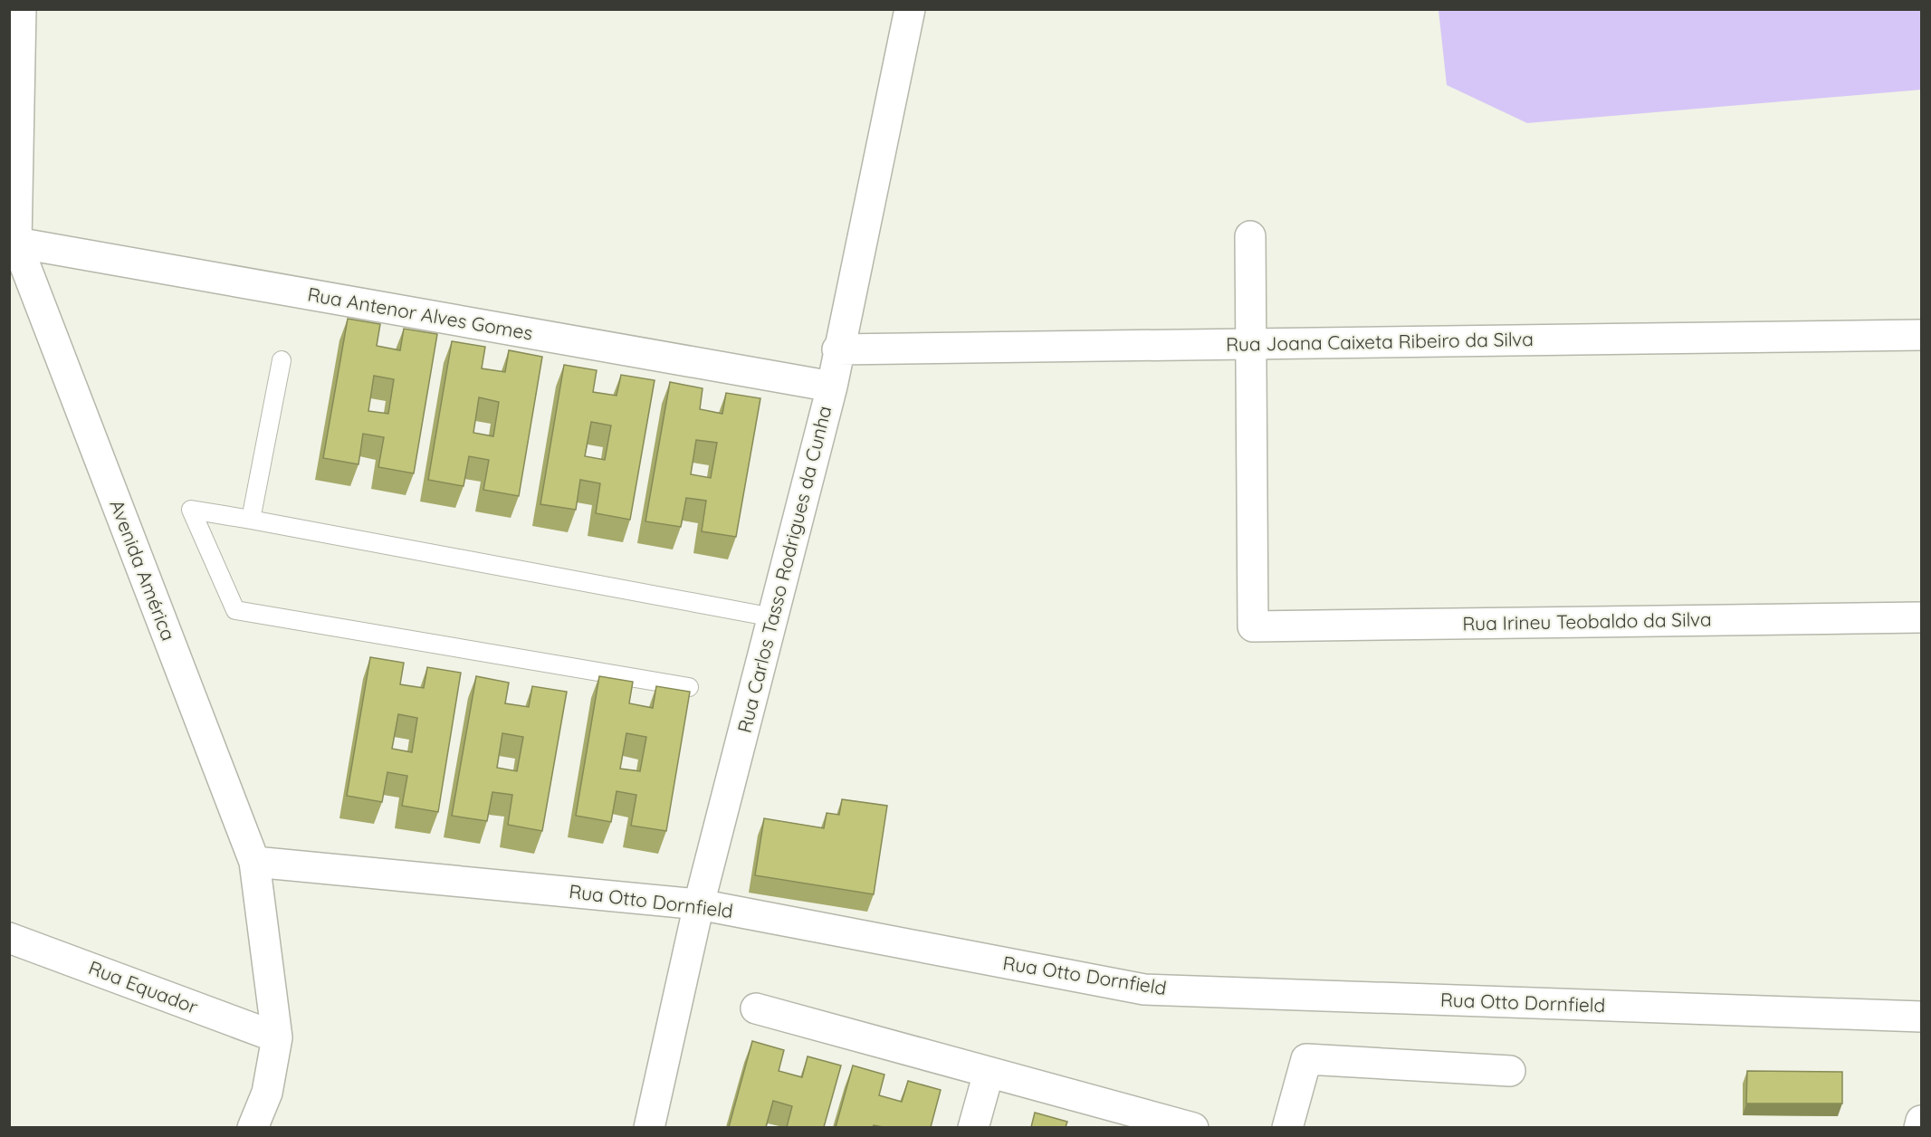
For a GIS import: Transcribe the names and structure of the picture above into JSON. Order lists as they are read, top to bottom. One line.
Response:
{"streets":{"street":["Rua Antenor Alves Gomes","Rua Joana Caixeta Ribeiro da Silva","Rua Carlos Tasso Rodrigues da Cunha","Avenida América","Rua Irineu Teobaldo da Silva","Rua Otto Dornfield","Rua Equador"]},"crossings":[["Rua Antenor Alves Gomes","Rua Carlos Tasso Rodrigues da Cunha"],["Rua Antenor Alves Gomes","Avenida América"],["Rua Joana Caixeta Ribeiro da Silva","Rua Carlos Tasso Rodrigues da Cunha"],["Rua Joana Caixeta Ribeiro da Silva","Rua Irineu Teobaldo da Silva"],["Rua Carlos Tasso Rodrigues da Cunha","Rua Otto Dornfield"],["Avenida América","Rua Otto Dornfield"],["Avenida América","Rua Equador"]]}
